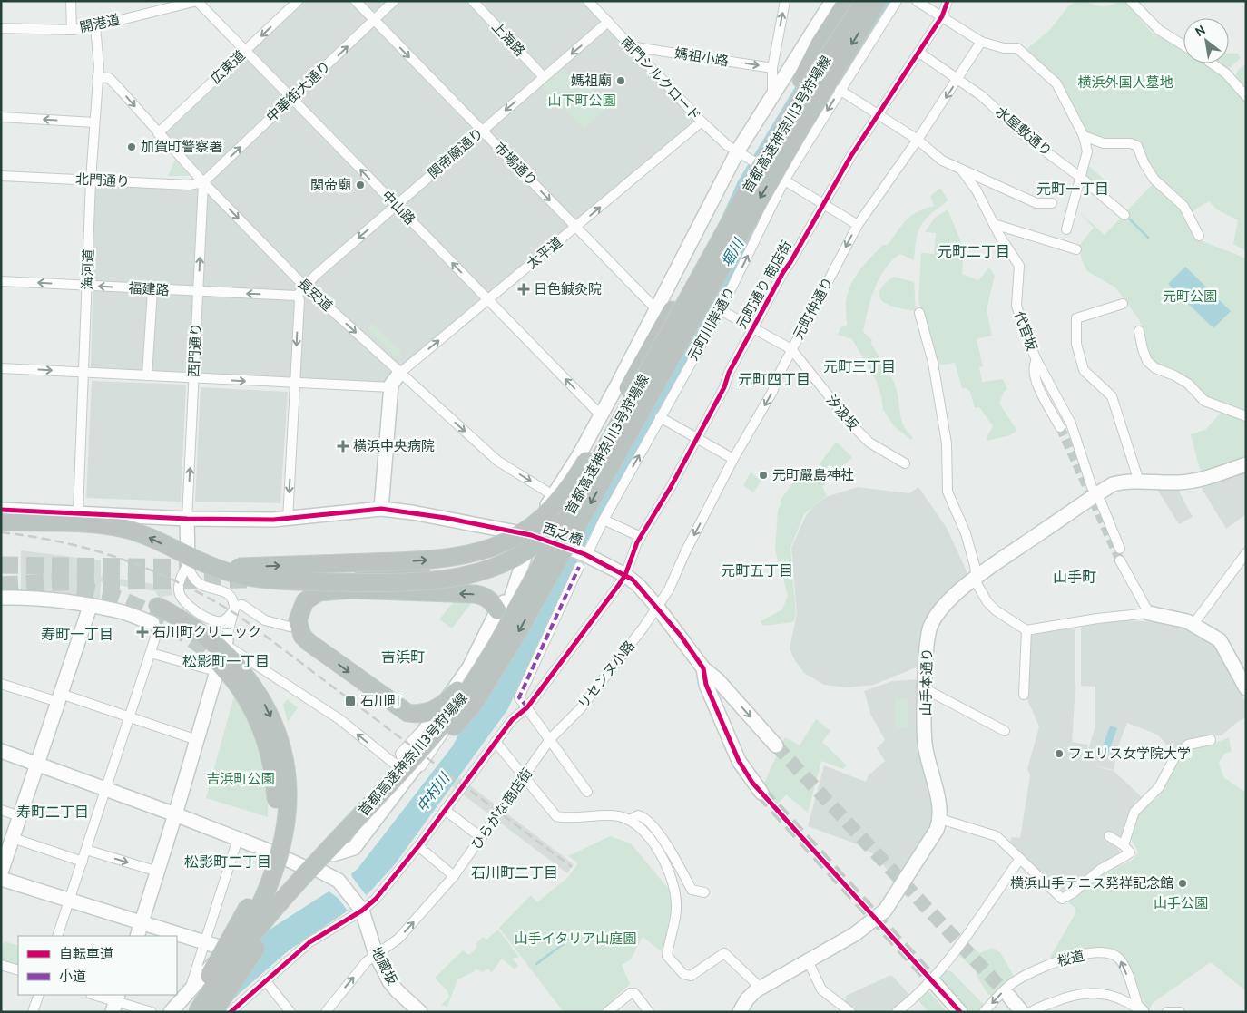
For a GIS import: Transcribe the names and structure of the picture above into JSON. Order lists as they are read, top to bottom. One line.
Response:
{"streets":{"highway":["首都高速神奈川3号狩場線"],"street":["開港道","上海路","媽祖小路","広東道","南門シルクロード","中華街大通り","水屋敷通り","関帝廟通り","市場通り","北門通り","中山路","太平道","海河道","元町通り 商店街","福建路","長安道","元町仲通り","元町川岸通り","代官坂","西門通り","汐汲坂","西之橋","リセンヌ小路","山手本通り","ひらがな商店街","桜道","地蔵坂"]},"crossings":[["開港道","中山路"],["開港道","海河道"],["上海路","関帝廟通り"],["媽祖小路","南門シルクロード"],["広東道","中山路"],["広東道","長安道"],["南門シルクロード","関帝廟通り"],["南門シルクロード","太平道"],["南門シルクロード","元町通り 商店街"],["南門シルクロード","元町仲通り"],["南門シルクロード","元町川岸通り"],["中華街大通り","市場通り"],["中華街大通り","北門通り"],["中華街大通り","中山路"],["中華街大通り","長安道"],["中華街大通り","西門通り"],["首都高速神奈川3号狩場線","西之橋"],["水屋敷通り","元町通り 商店街"],["水屋敷通り","元町仲通り"],["関帝廟通り","市場通り"],["関帝廟通り","中山路"],["関帝廟通り","福建路"],["関帝廟通り","長安道"],["市場通り","太平道"],["北門通り","海河道"],["北門通り","長安道"],["北門通り","西門通り"],["中山路","太平道"],["太平道","長安道"],["海河道","福建路"],["海河道","長安道"],["海河道","西之橋"],["元町通り 商店街","元町川岸通り"],["元町通り 商店街","西之橋"],["元町通り 商店街","地蔵坂"],["福建路","西門通り"],["長安道","西門通り"],["元町仲通り","汐汲坂"],["元町仲通り","リセンヌ小路"],["元町川岸通り","西之橋"],["代官坂","山手本通り"],["西門通り","西之橋"],["西之橋","リセンヌ小路"],["リセンヌ小路","ひらがな商店街"],["ひらがな商店街","地蔵坂"]],"one_way":["媽祖小路","広東道","中華街大通り","関帝廟通り","市場通り","中山路","太平道","福建路","長安道","元町仲通り","西門通り","ひらがな商店街"],"districts":["元町一丁目","元町二丁目","元町三丁目","元町四丁目","元町五丁目","山手町","寿町一丁目","吉浜町","松影町一丁目","寿町二丁目","松影町二丁目","石川町二丁目"],"water":["堀川","中村川"],"parks":["横浜外国人墓地","山下町公園","元町公園","吉浜町公園","山手公園","山手イタリア山庭園"],"places":{"other":["媽祖廟","加賀町警察署","関帝廟","元町嚴島神社","フェリス女学院大学","横浜山手テニス発祥記念館"],"health":["日色鍼灸院","横浜中央病院","石川町クリニック"],"transit":["石川町"]},"legend":["自転車道","小道"],"north":"top left"}
